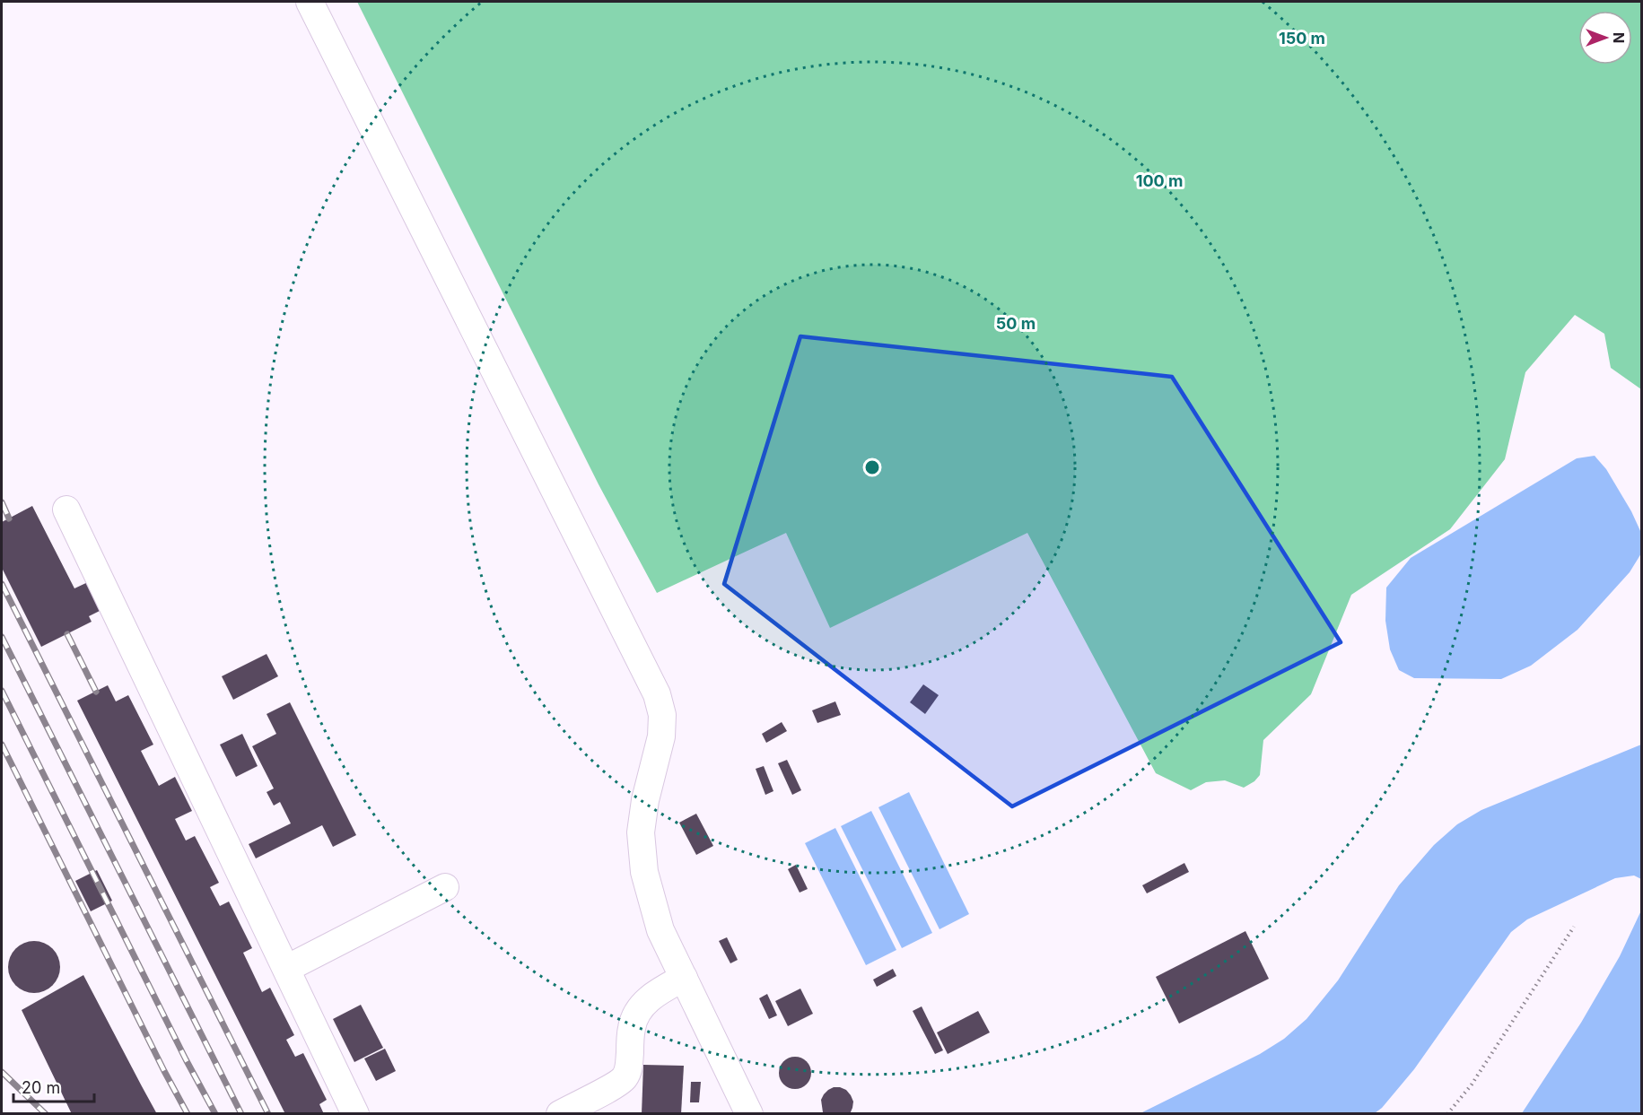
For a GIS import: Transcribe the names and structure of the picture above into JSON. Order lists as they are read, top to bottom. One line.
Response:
{"scale_bar":"20 m","north":"right","rings":["150 m","100 m","50 m"]}
